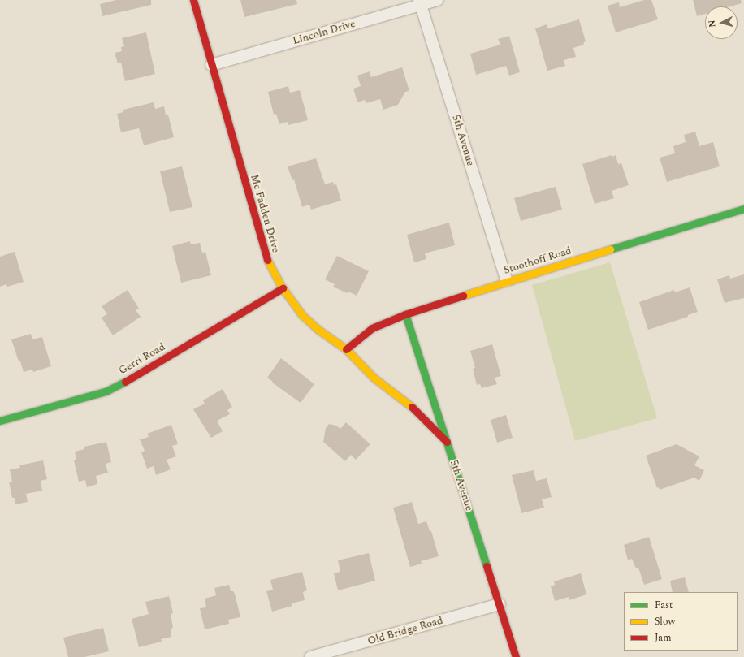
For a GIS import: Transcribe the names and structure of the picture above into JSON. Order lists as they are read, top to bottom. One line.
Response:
{"streets":{"street":["Lincoln Drive","5th Avenue","Mc Fadden Drive","Stoothoff Road","Gerri Road","Old Bridge Road"]},"crossings":[["Lincoln Drive","5th Avenue"],["Lincoln Drive","Mc Fadden Drive"],["5th Avenue","Mc Fadden Drive"],["5th Avenue","Stoothoff Road"],["5th Avenue","Old Bridge Road"],["Mc Fadden Drive","Stoothoff Road"],["Mc Fadden Drive","Gerri Road"]],"legend":["Fast","Slow","Jam"],"north":"left"}
